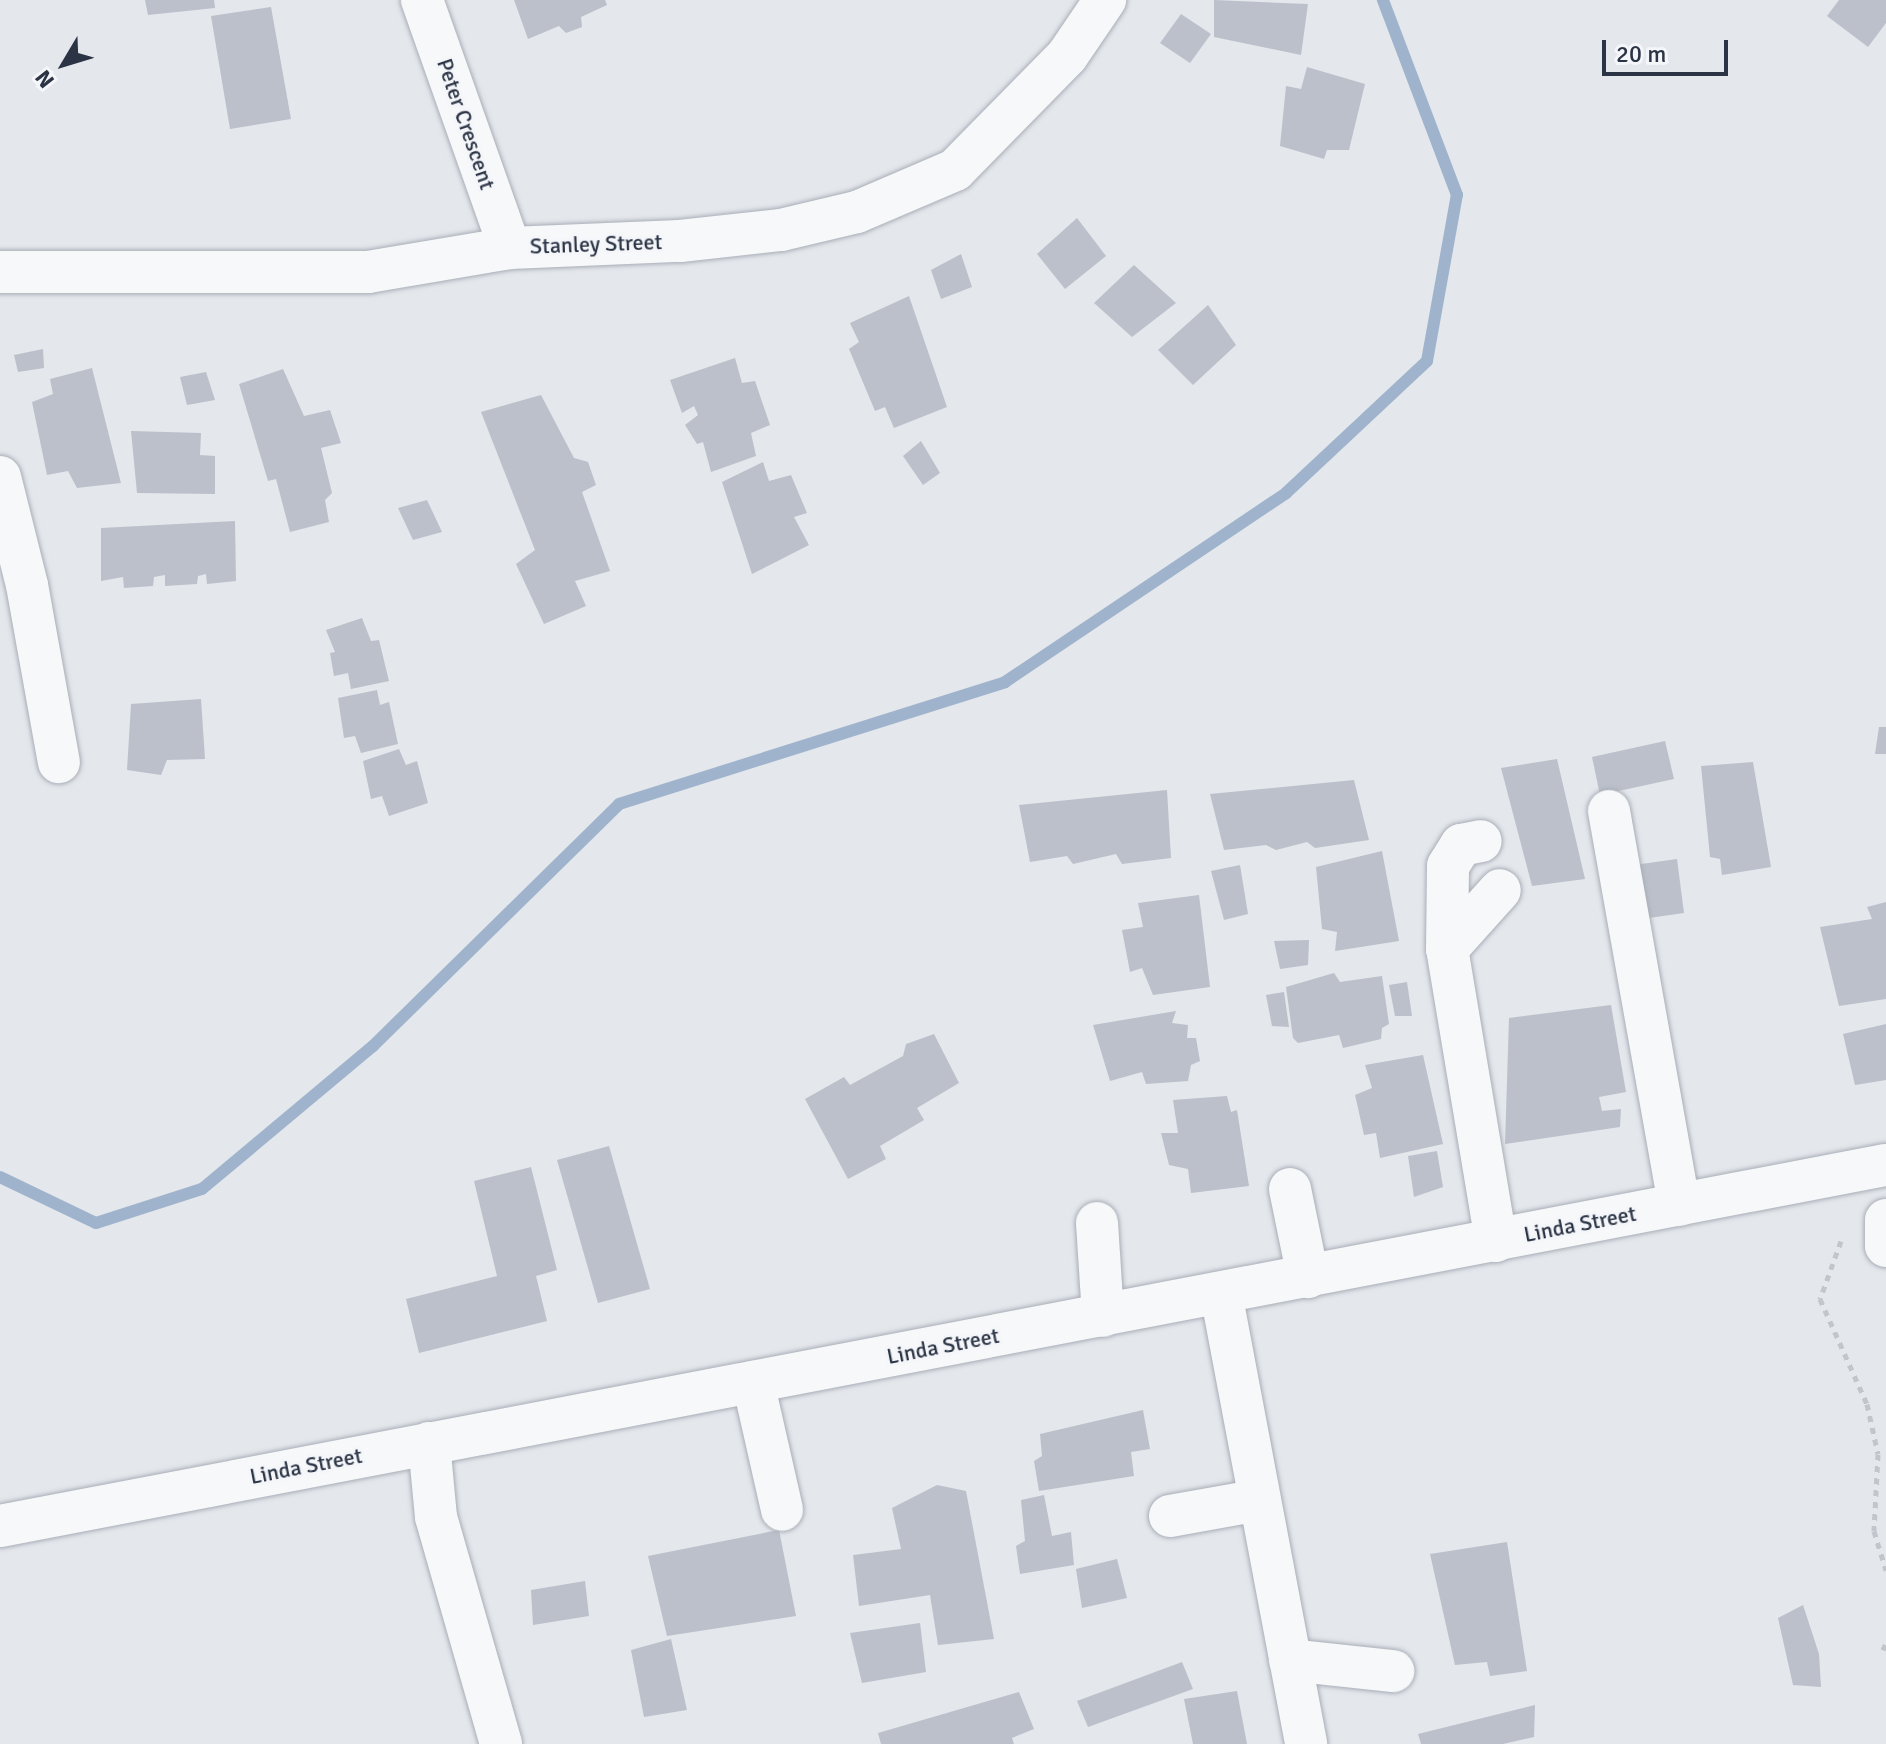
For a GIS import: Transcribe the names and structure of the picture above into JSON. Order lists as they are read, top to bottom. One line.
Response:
{"streets":{"street":["Peter Crescent","Stanley Street","Linda Street"]},"crossings":[["Peter Crescent","Stanley Street"]],"scale_bar":"20 m","north":"bottom left"}
